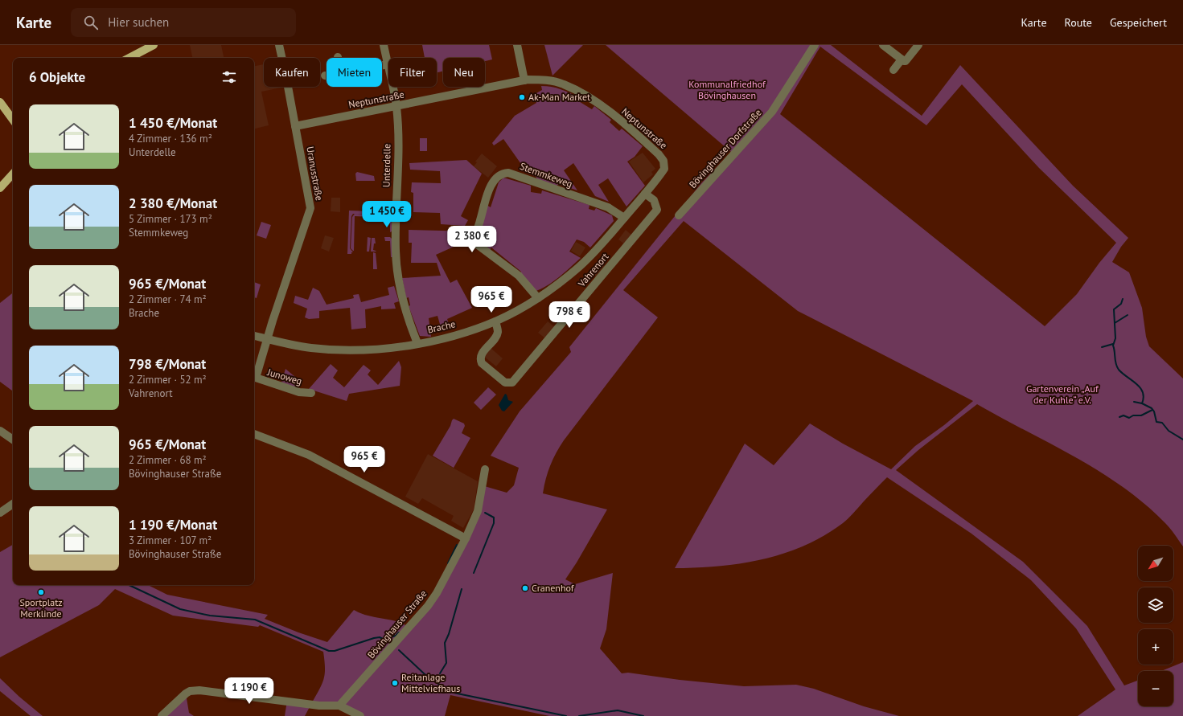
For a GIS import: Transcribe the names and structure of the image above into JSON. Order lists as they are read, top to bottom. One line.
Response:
{"streets":{"street":["Neptunstraße","Bövinghauser Dorfstraße","Unterdelle","Uranusstraße","Stemmkeweg","Vahrenort","Brache","Junoweg","Bövinghauser Straße"]},"crossings":[["Neptunstraße","Unterdelle"],["Neptunstraße","Uranusstraße"],["Neptunstraße","Brache"],["Unterdelle","Brache"],["Uranusstraße","Brache"],["Uranusstraße","Junoweg"],["Stemmkeweg","Brache"],["Vahrenort","Brache"],["Brache","Junoweg"]],"parks":["Kommunalfriedhof Bövinghausen","Gartenverein „Auf der Kuhle“ e.V."],"places":["Ak-Man Market","Cranenhof","Sportplatz Merklinde","Reitanlage Mittelviefhaus"],"north":"bottom left","page":{"header":"Karte","search":"Hier suchen","nav":["Karte","Route","Gespeichert"],"chip":["Kaufen","Mieten","Filter","Neu"],"heading":"6 Objekte","list":[{"name":"1 450 €/Monat","note":"4 Zimmer · 136 m² · Unterdelle"},{"name":"2 380 €/Monat","note":"5 Zimmer · 173 m² · Stemmkeweg"},{"name":"965 €/Monat","note":"2 Zimmer · 74 m² · Brache"},{"name":"798 €/Monat","note":"2 Zimmer · 52 m² · Vahrenort"},{"name":"965 €/Monat","note":"2 Zimmer · 68 m² · Bövinghauser Straße"},{"name":"1 190 €/Monat","note":"3 Zimmer · 107 m² · Bövinghauser Straße"}],"price":["1 450 €","2 380 €","965 €","798 €","965 €","1 190 €"],"map_buttons":["+","−"]}}
